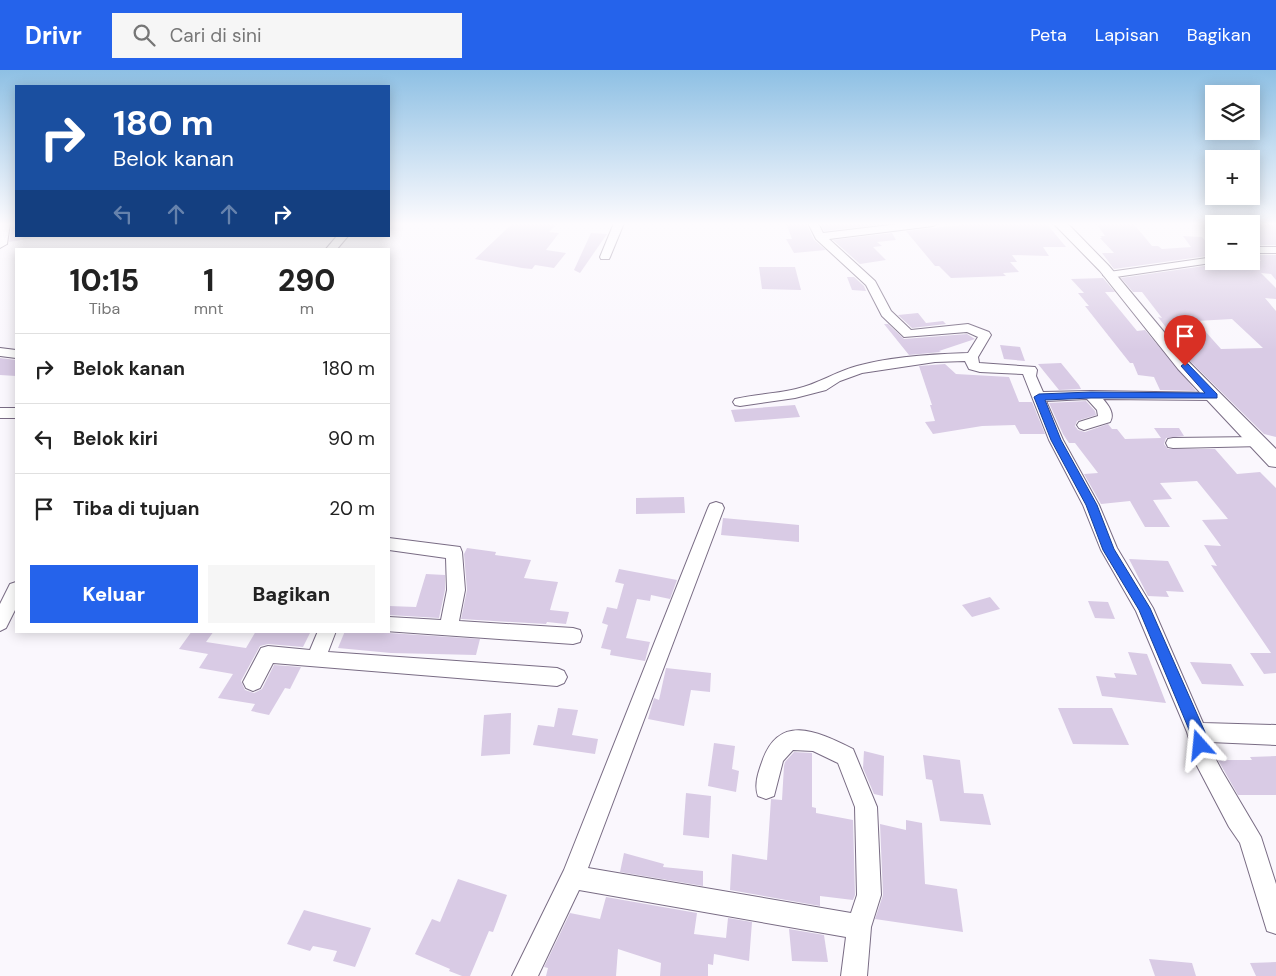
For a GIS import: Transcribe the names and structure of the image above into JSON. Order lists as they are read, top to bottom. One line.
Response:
{"page":{"header":"Drivr","search":"Cari di sini","nav":["Peta","Lapisan","Bagikan"],"map_buttons":["+","−"],"turn":["180 m","Belok kanan"],"eta":["10:15","Tiba","1","mnt","290","m"],"list":[{"name":"Belok kanan","value":"180 m"},{"name":"Belok kiri","value":"90 m"},{"name":"Tiba di tujuan","value":"20 m"}],"buttons":["Keluar","Bagikan"]}}
